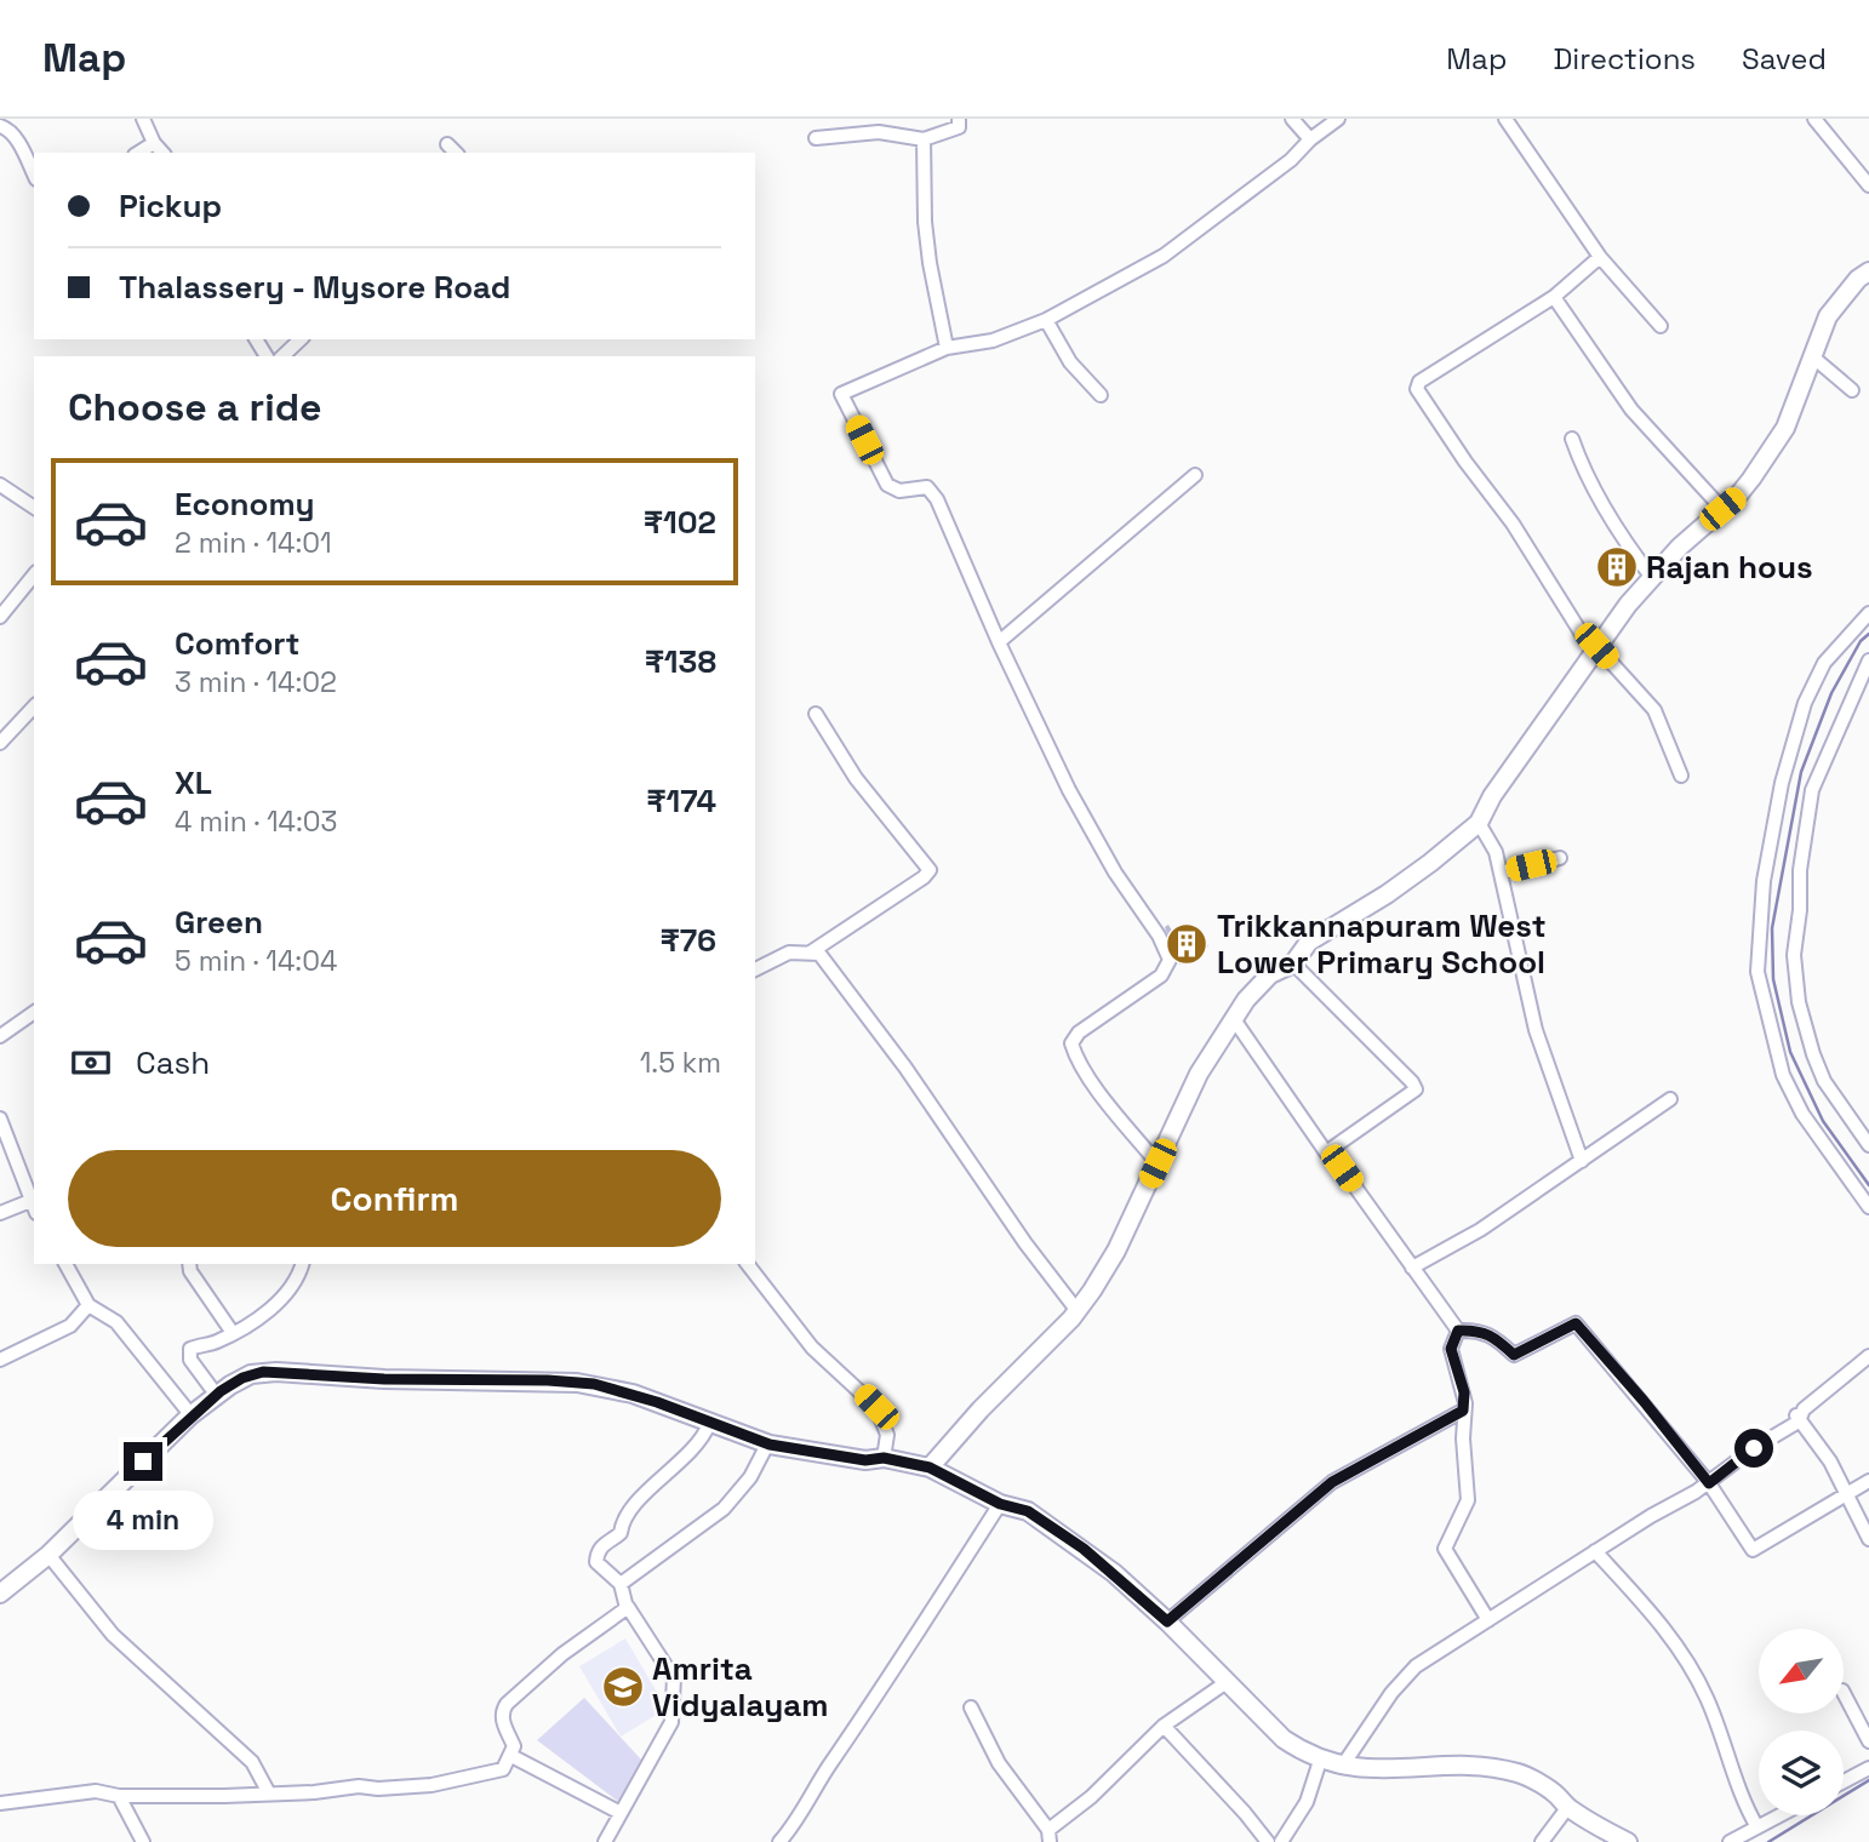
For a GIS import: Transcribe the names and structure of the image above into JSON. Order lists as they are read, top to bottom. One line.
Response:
{"places":{"building":["Rajan hous","Trikkannapuram West Lower Primary School"],"school or university":["Amrita Vidyalayam"]},"north":"bottom left","page":{"header":"Map","nav":["Map","Directions","Saved"],"banner":["Pickup","Thalassery - Mysore Road"],"heading":"Choose a ride","list":[{"name":"Economy","note":"2 min · 14:01","value":"₹102"},{"name":"Comfort","note":"3 min · 14:02","value":"₹138"},{"name":"XL","note":"4 min · 14:03","value":"₹174"},{"name":"Green","note":"5 min · 14:04","value":"₹76"}],"pay":["Cash","1.5 km"],"buttons":"Confirm","bubble":"4 min"}}
